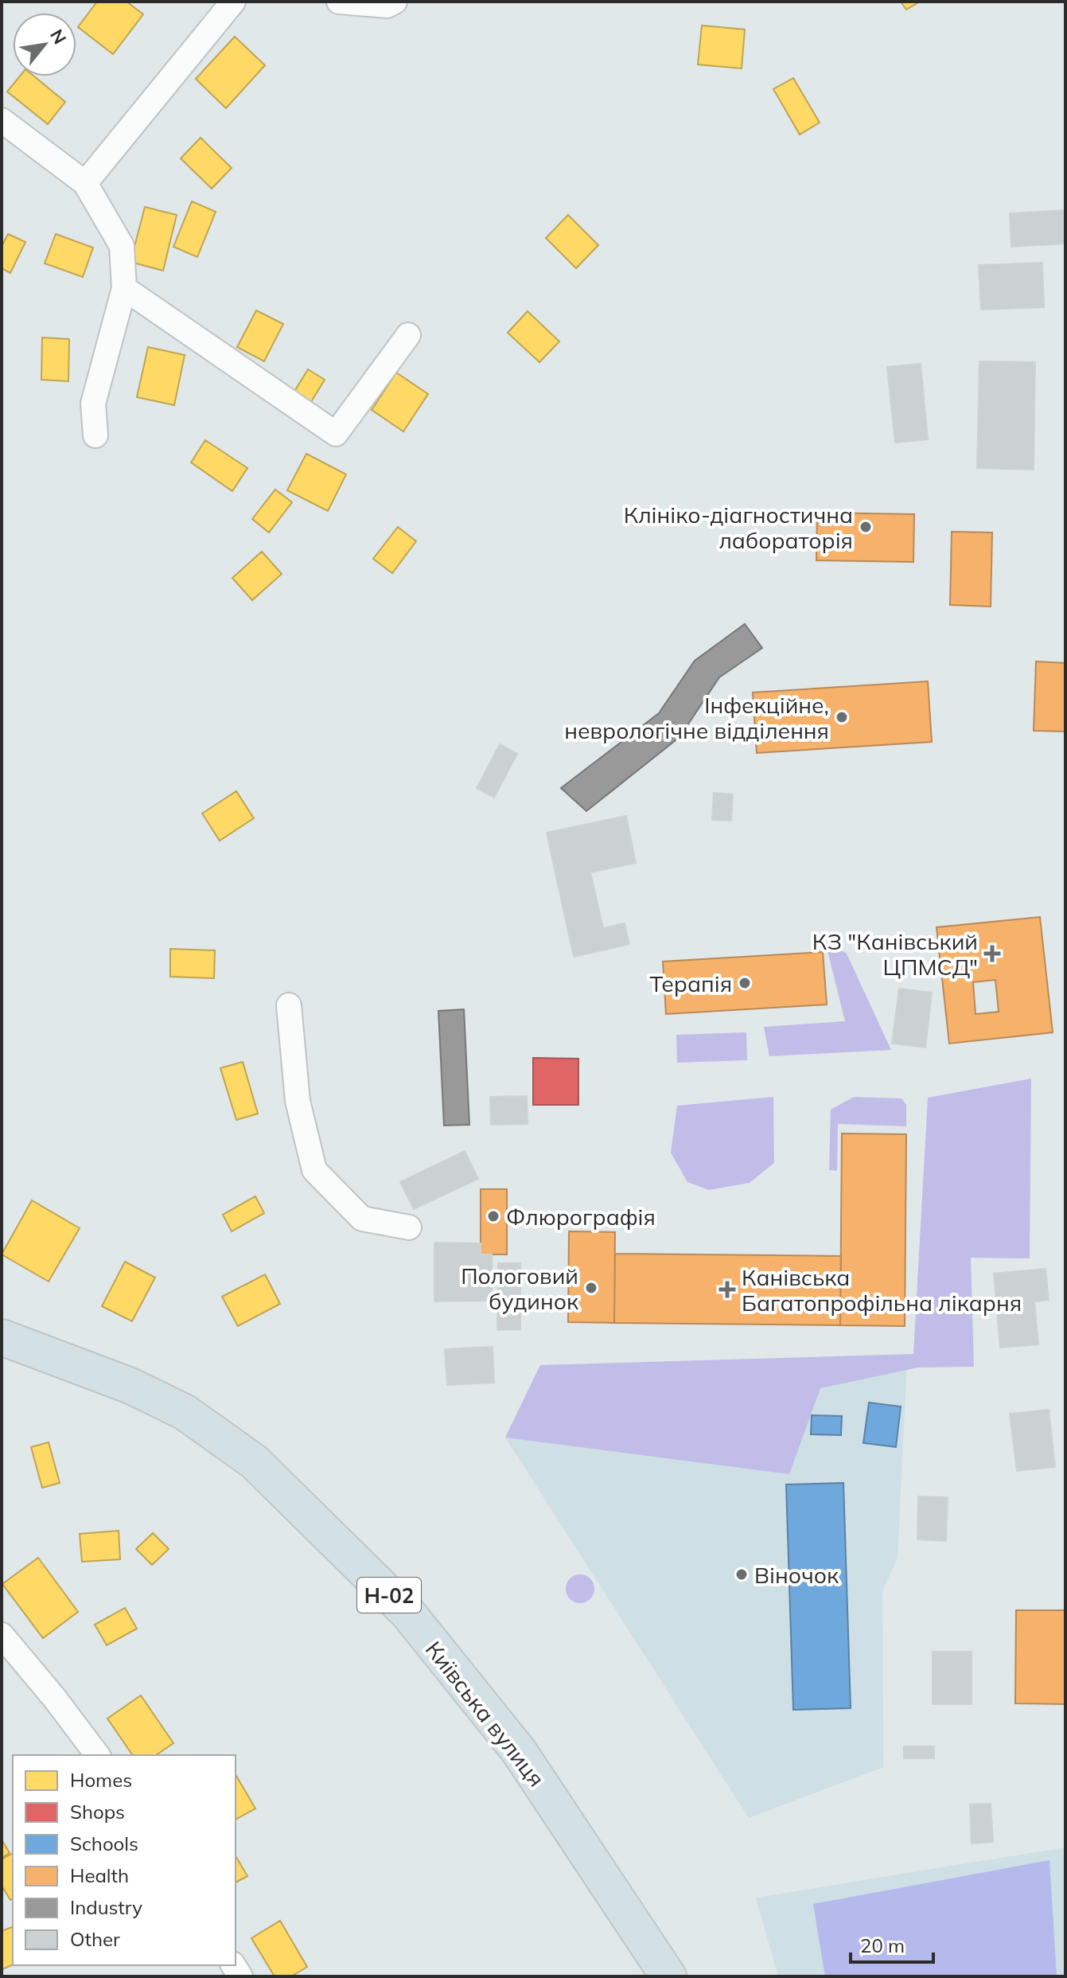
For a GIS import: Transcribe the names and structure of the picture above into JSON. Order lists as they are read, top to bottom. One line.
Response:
{"streets":{"main road":["Н-02","Київська вулиця"]},"places":{"other":["Клініко-діагностична лабораторія","Інфекційне, неврологічне відділення","Терапія","Флюрографія","Пологовий будинок","Віночок"],"health":["КЗ \"Канівський ЦПМСД\"","Канівська Багатопрофільна лікарня"]},"legend":["Homes","Shops","Schools","Health","Industry","Other"],"scale_bar":"20 m","north":"top right"}
